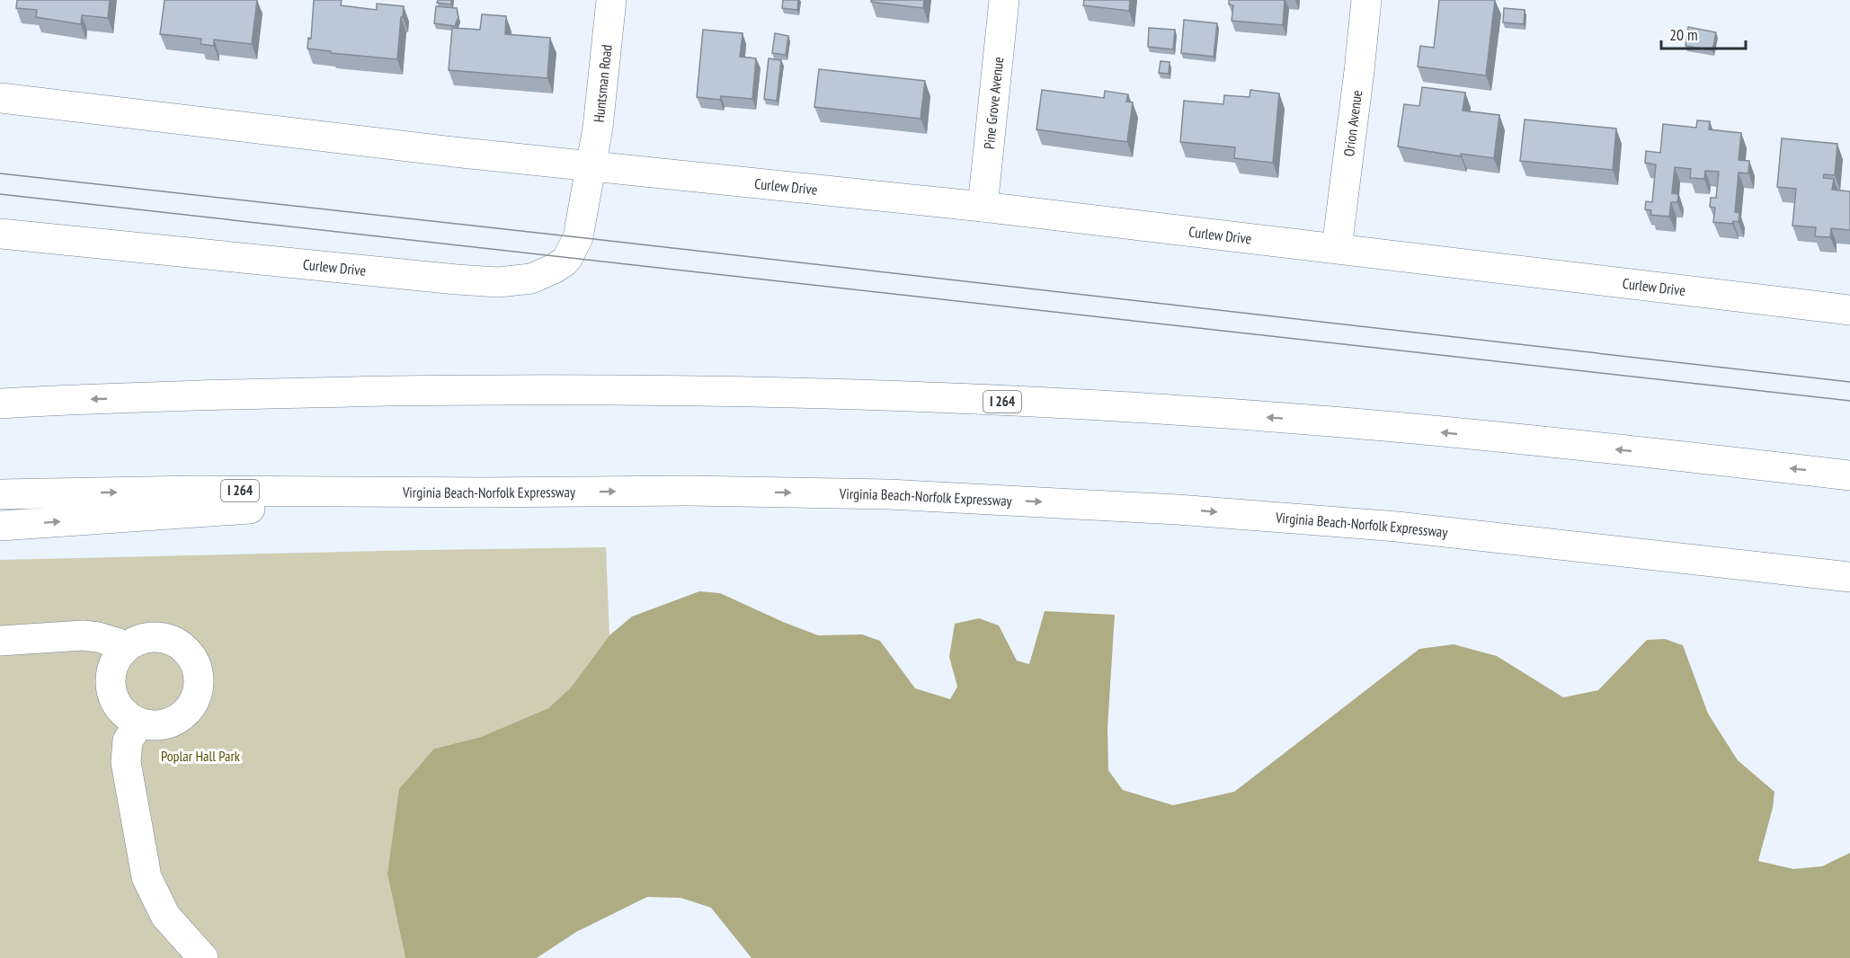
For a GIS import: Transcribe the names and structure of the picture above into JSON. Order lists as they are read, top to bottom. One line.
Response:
{"streets":{"main road":["Huntsman Road","Pine Grove Avenue","Orion Avenue","Curlew Drive","I 264","Virginia Beach-Norfolk Expressway"]},"crossings":[["Huntsman Road","Curlew Drive"],["Pine Grove Avenue","Curlew Drive"],["Orion Avenue","Curlew Drive"]],"parks":["Poplar Hall Park"],"scale_bar":"20 m"}
